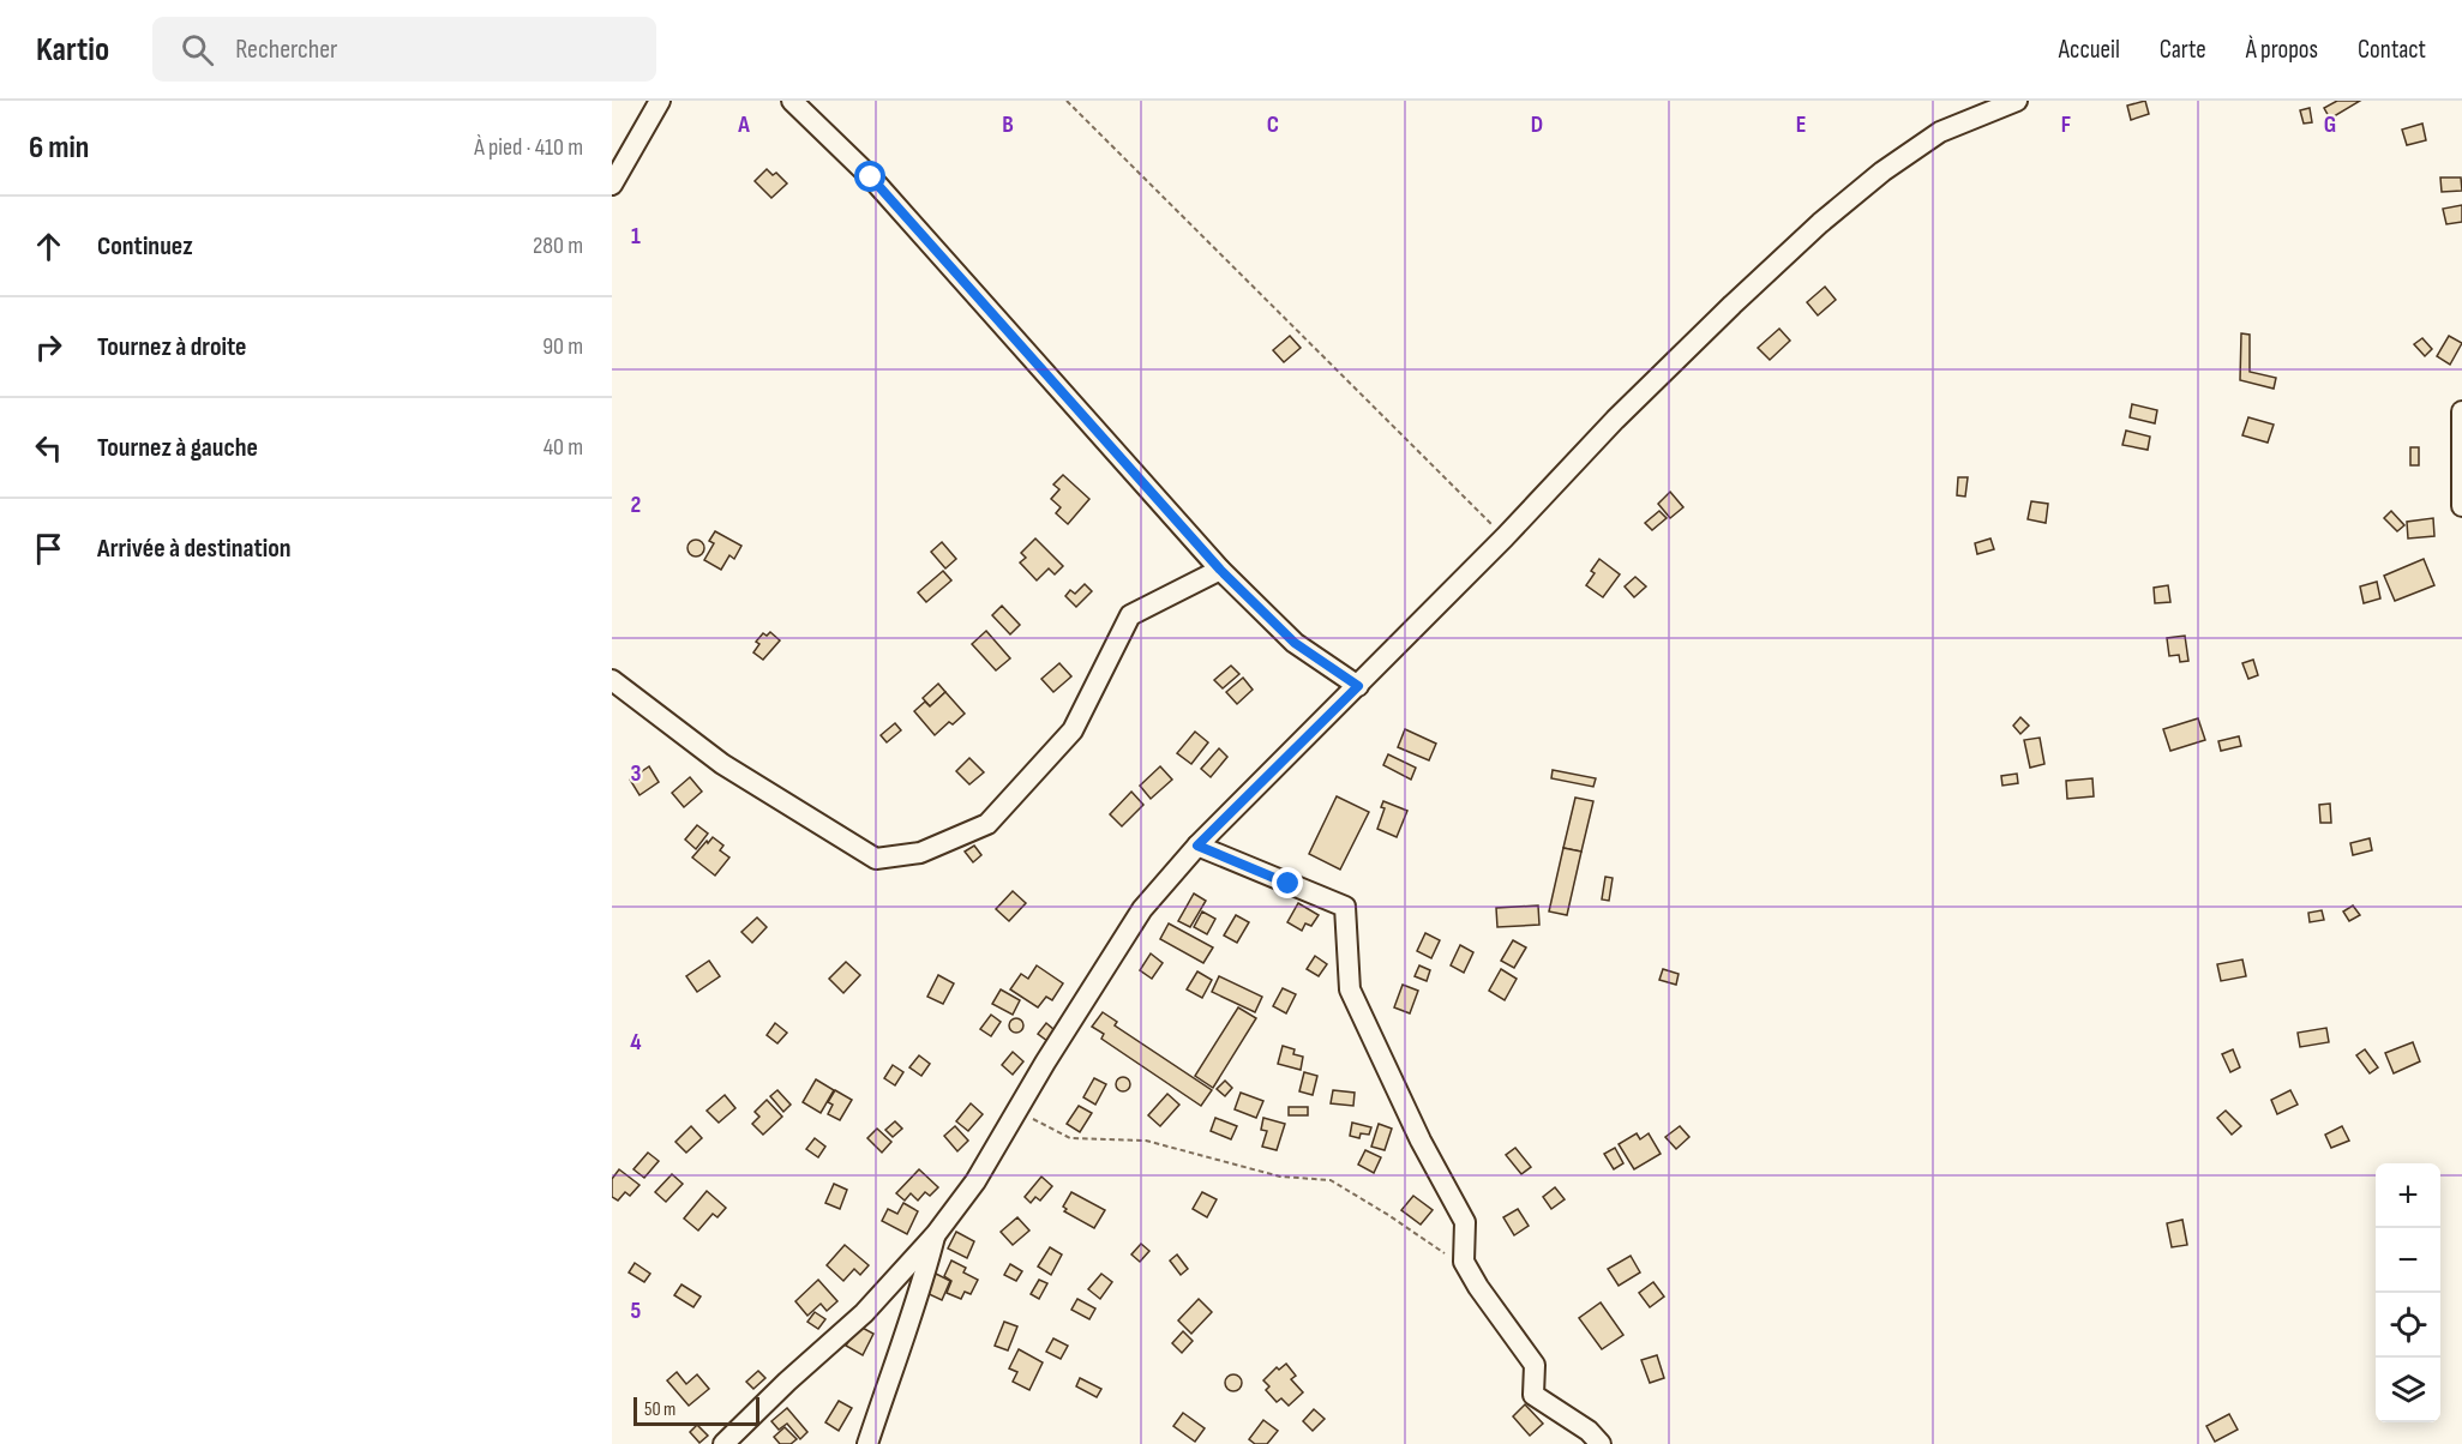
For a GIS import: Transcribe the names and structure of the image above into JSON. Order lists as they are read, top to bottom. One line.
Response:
{"scale_bar":"50 m","page":{"header":"Kartio","search":"Rechercher","nav":["Accueil","Carte","À propos","Contact"],"heading":["6 min","À pied · 410 m"],"list":[["Continuez","280 m"],["Tournez à droite","90 m"],["Tournez à gauche","40 m"],"Arrivée à destination"],"map_buttons":["+","−"],"scale":"50 m"},"grid":{"columns":["A","B","C","D","E","F","G"],"rows":["1","2","3","4","5"]}}
